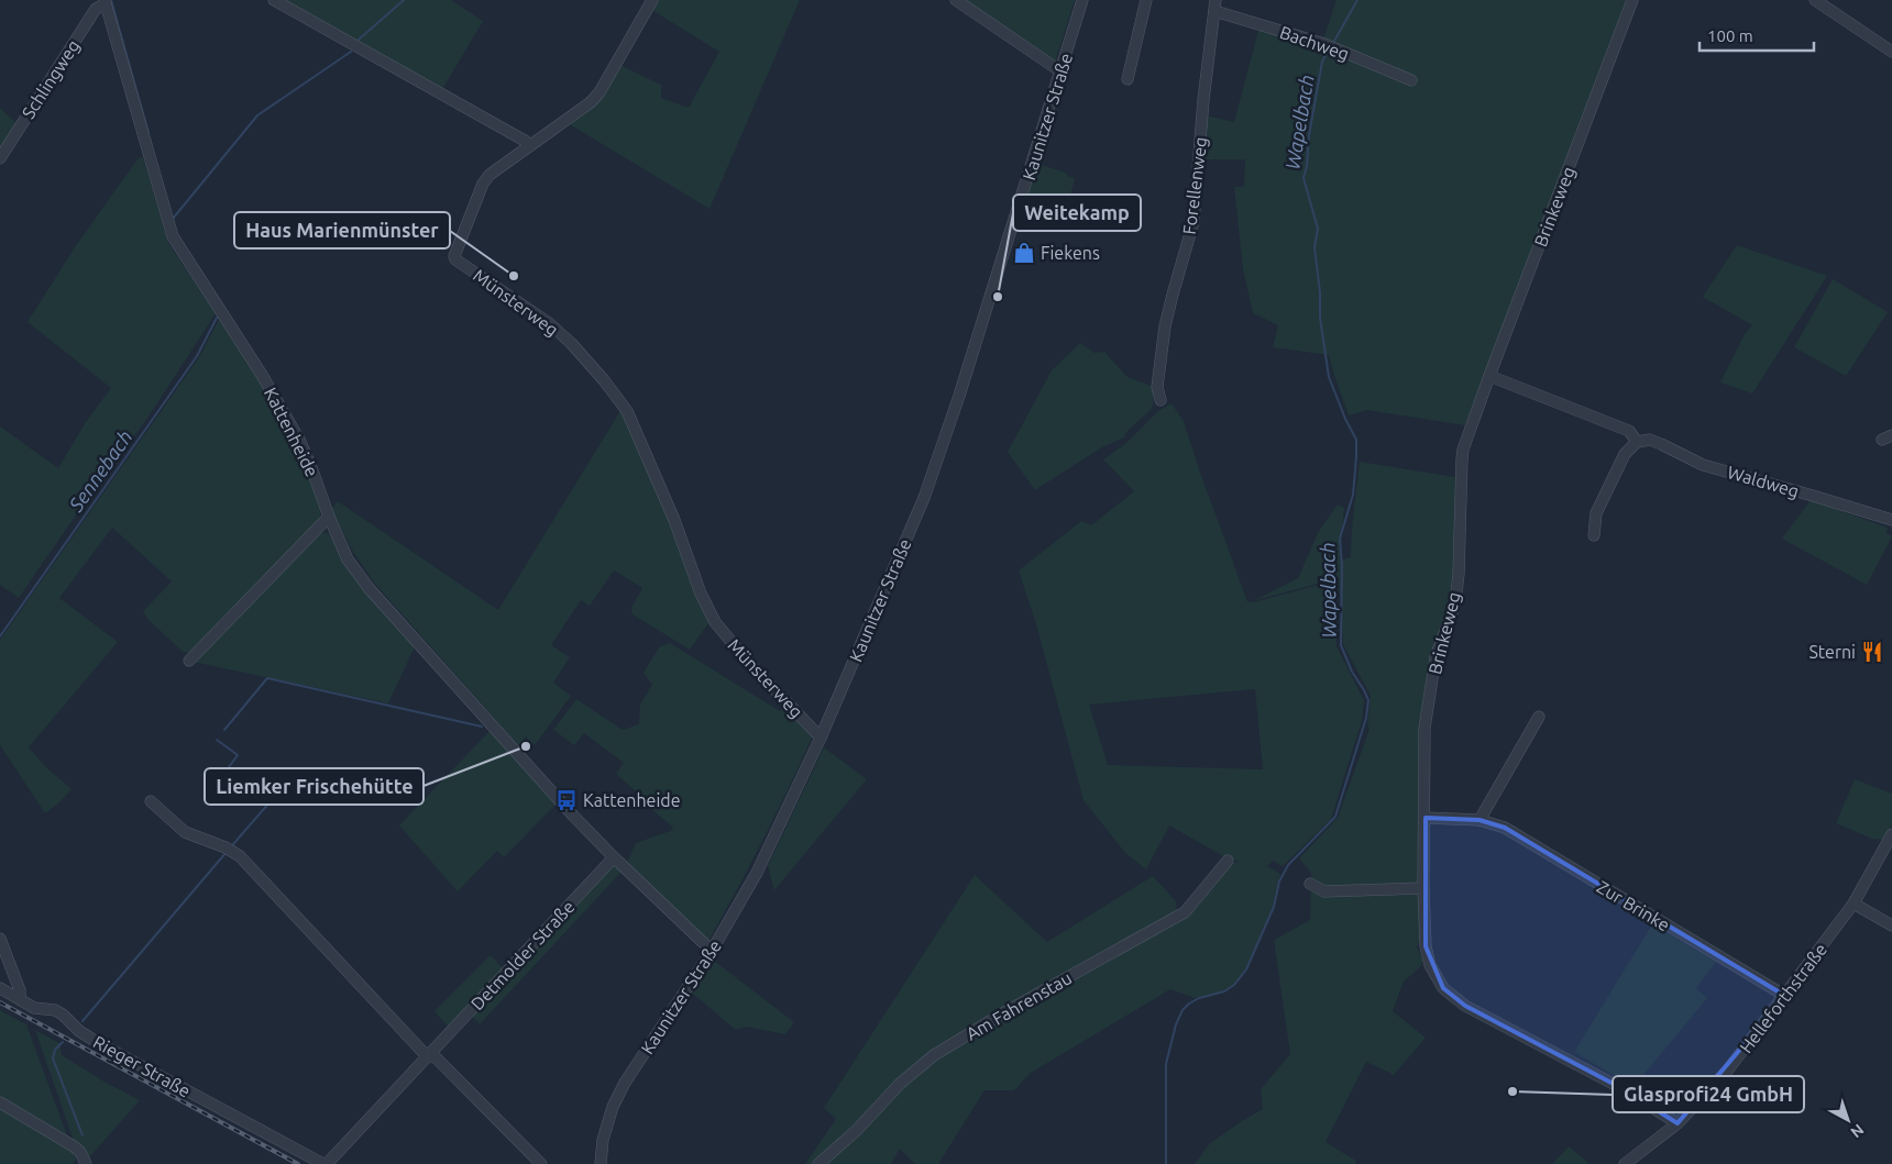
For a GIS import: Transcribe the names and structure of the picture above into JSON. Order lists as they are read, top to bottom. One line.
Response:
{"streets":{"street":["Bachweg","Schlingweg","Kaunitzer Straße","Forellenweg","Brinkeweg","Münsterweg","Kattenheide","Waldweg","Zur Brinke","Detmolder Straße","Helleforthstraße","Am Fahrenstau","Rieger Straße"]},"crossings":[["Bachweg","Forellenweg"],["Schlingweg","Kattenheide"],["Kaunitzer Straße","Münsterweg"],["Kaunitzer Straße","Kattenheide"],["Brinkeweg","Zur Brinke"],["Brinkeweg","Helleforthstraße"],["Kattenheide","Detmolder Straße"],["Zur Brinke","Helleforthstraße"],["Detmolder Straße","Rieger Straße"]],"water":["Wapelbach","Sennebach"],"places":{"shop":["Fiekens"],"other":["Haus Marienmünster","Weitekamp","Liemker Frischehütte","Glasprofi24 GmbH"],"restaurant":["Sterni"],"bus stop":["Kattenheide"]},"scale_bar":"100 m","north":"bottom right"}
